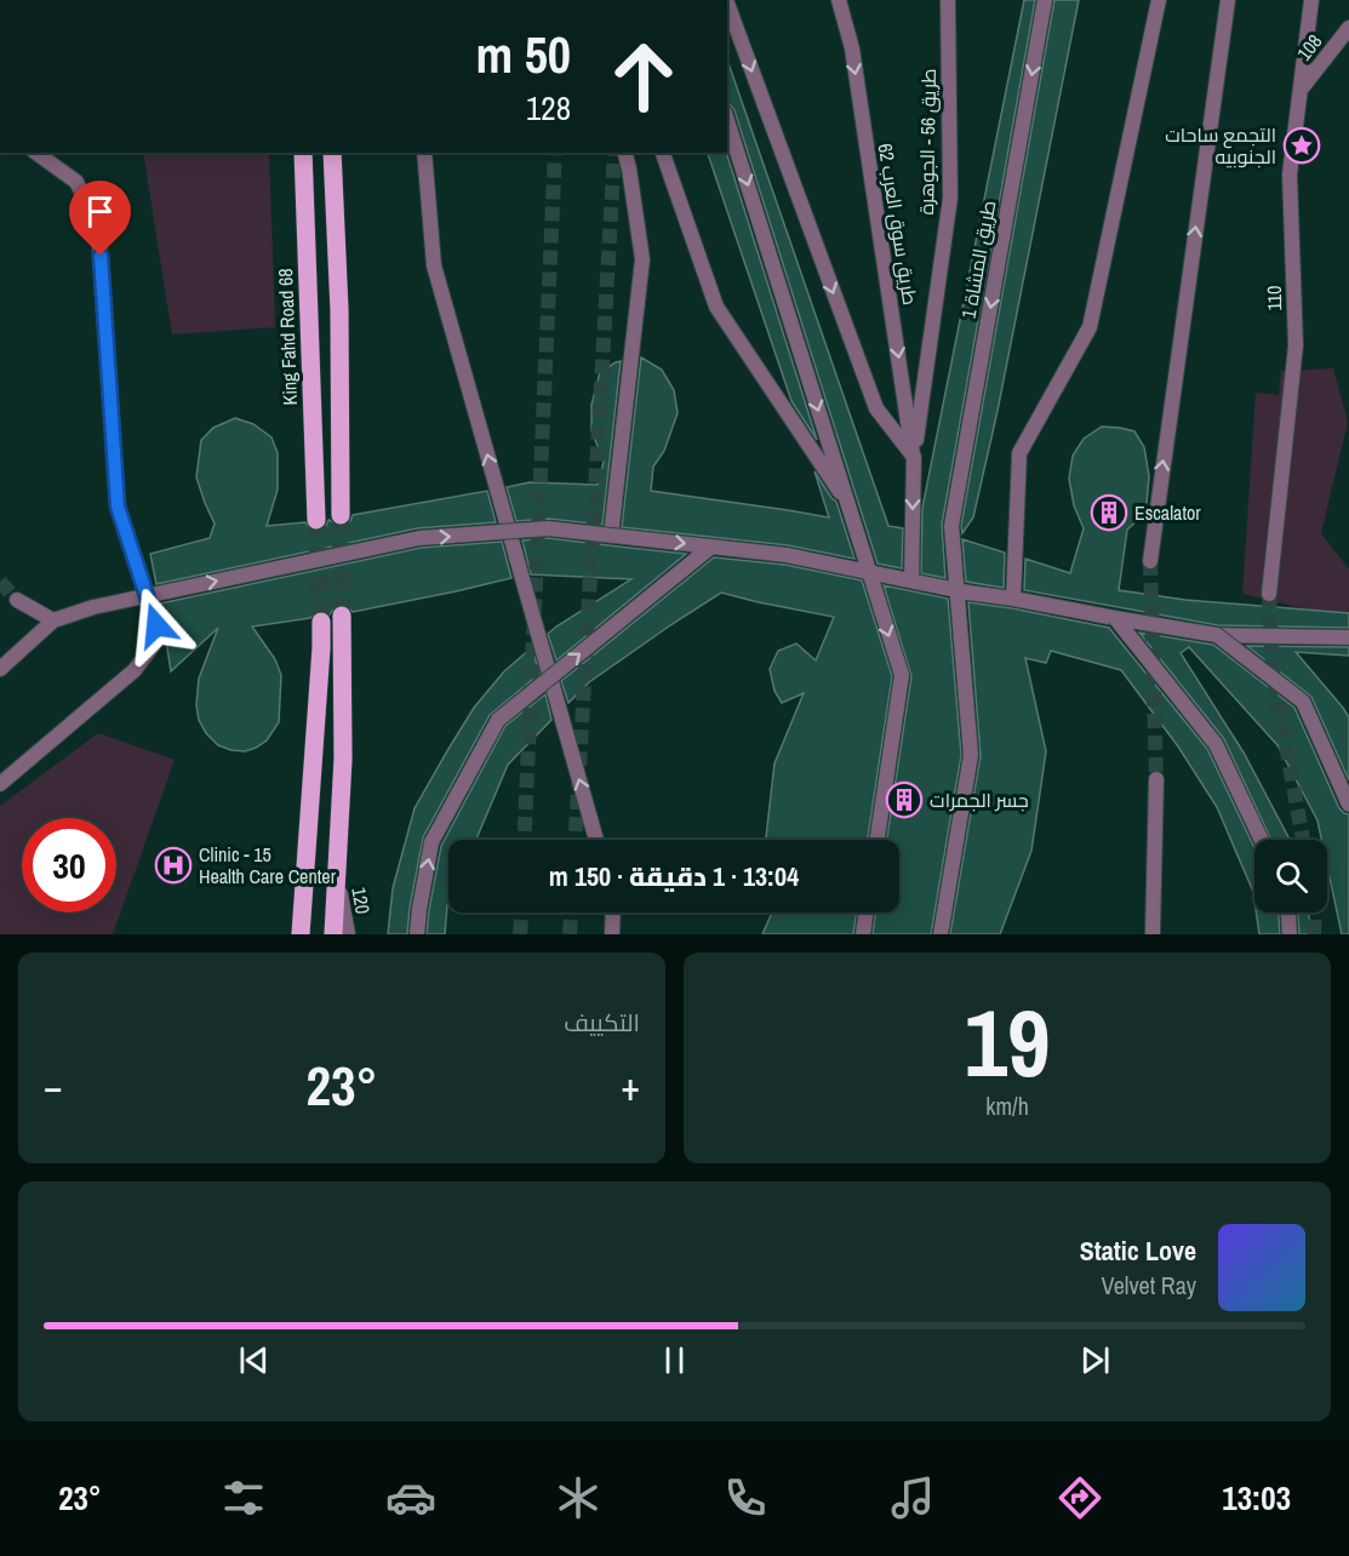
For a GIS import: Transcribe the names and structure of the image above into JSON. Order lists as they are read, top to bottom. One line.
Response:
{"streets":{"main road":["King Fahd Road 68"],"street":["108","طريق 56 - الجوهرة","طريق سوق العرب 62","طريق المشاة 1","110","120"]},"crossings":[["108","110"],["طريق 56 - الجوهرة","طريق سوق العرب 62"]],"places":{"place":["التجمع ساحات الجنوبيه"],"building":["Escalator","جسر الجمرات"],"hospital":["Clinic - 15 Health Care Center"]},"page":{"turn":["50 m","128"],"limit":"30","trip":"13:04 · 1 دقيقة · 150 m","tile":[["19","km/h"],"التكييف"],"heat":["−","23°","+"],"song":["Static Love","Velvet Ray"],"tabs":["13:03","23°"]}}
